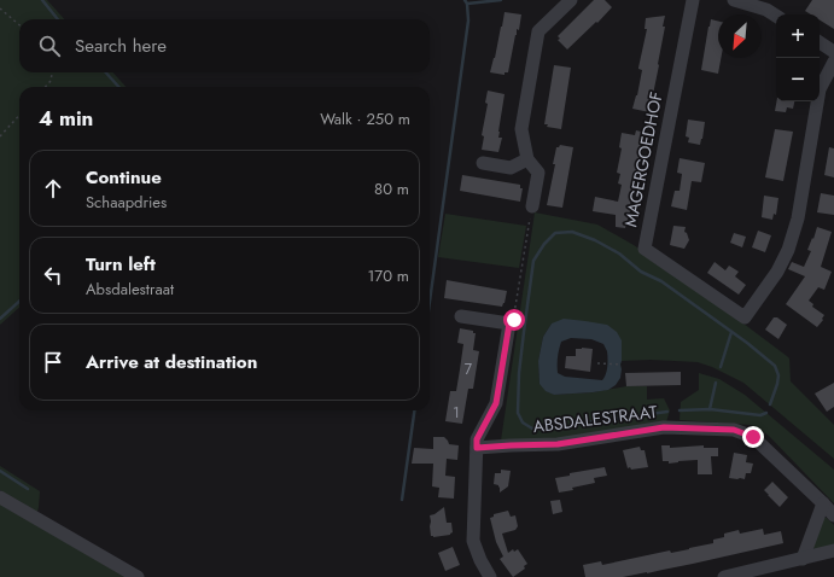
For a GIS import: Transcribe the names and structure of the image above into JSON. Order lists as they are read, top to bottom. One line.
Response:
{"streets":{"street":["MAGERGOEDHOF","ABSDALESTRAAT"]},"house_numbers":["7","1"],"north":"bottom left","page":{"map_buttons":["+","−"],"search":"Search here","heading":["4 min","Walk · 250 m"],"list":[["Continue","Schaapdries","80 m"],["Turn left","Absdalestraat","170 m"],"Arrive at destination"]}}
